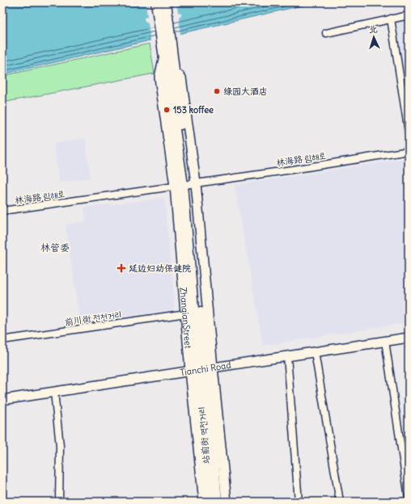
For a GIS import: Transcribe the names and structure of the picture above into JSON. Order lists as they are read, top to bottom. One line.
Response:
{"streets":{"main road":["ZhanqianStreet","站前街 역전거리"],"street":["林海路 림해로","前川街 전천거리","Tianchi Road"]},"crossings":[["林海路 림해로","ZhanqianStreet"],["前川街 전천거리","ZhanqianStreet"],["ZhanqianStreet","Tianchi Road"],["ZhanqianStreet","站前街 역전거리"],["Tianchi Road","站前街 역전거리"]],"districts":["林管委"],"places":{"other":["绿园大酒店","153 koffee"],"health":["延边妇幼保健院"]},"north":"top"}
